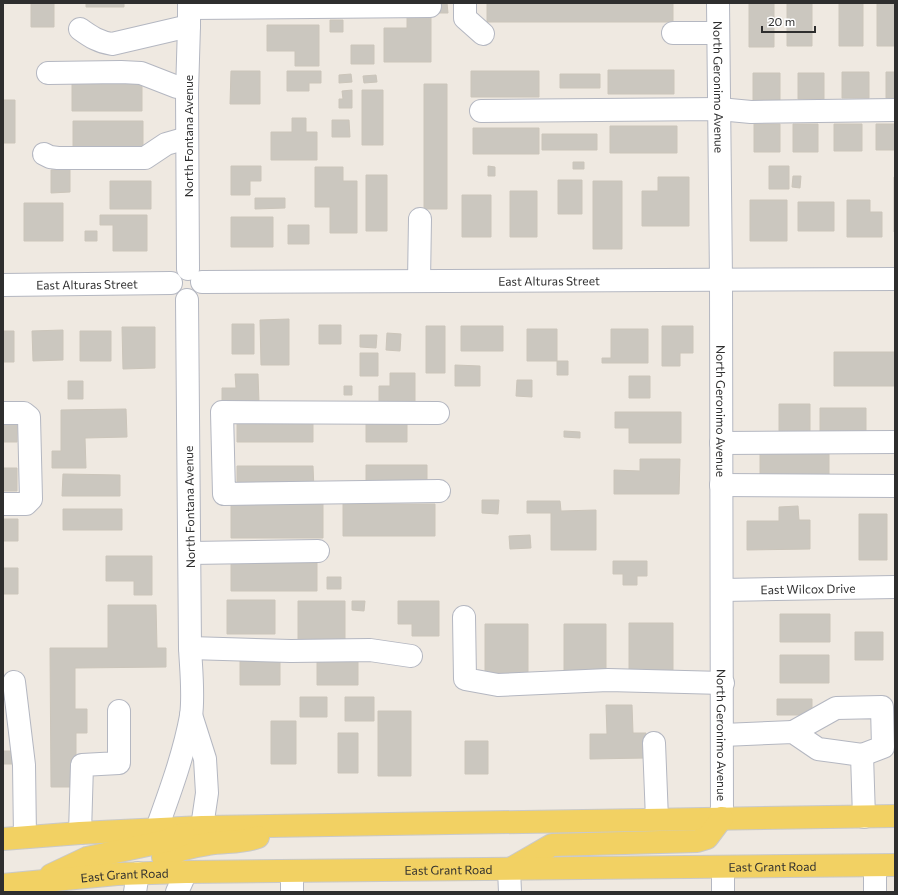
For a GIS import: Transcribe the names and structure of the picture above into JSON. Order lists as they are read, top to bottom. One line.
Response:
{"streets":{"main road":["East Grant Road"],"street":["North Geronimo Avenue","North Fontana Avenue","East Alturas Street","East Wilcox Drive"]},"crossings":[["North Geronimo Avenue","East Alturas Street"],["North Geronimo Avenue","East Wilcox Drive"],["North Fontana Avenue","East Alturas Street"]],"scale_bar":"20 m"}
